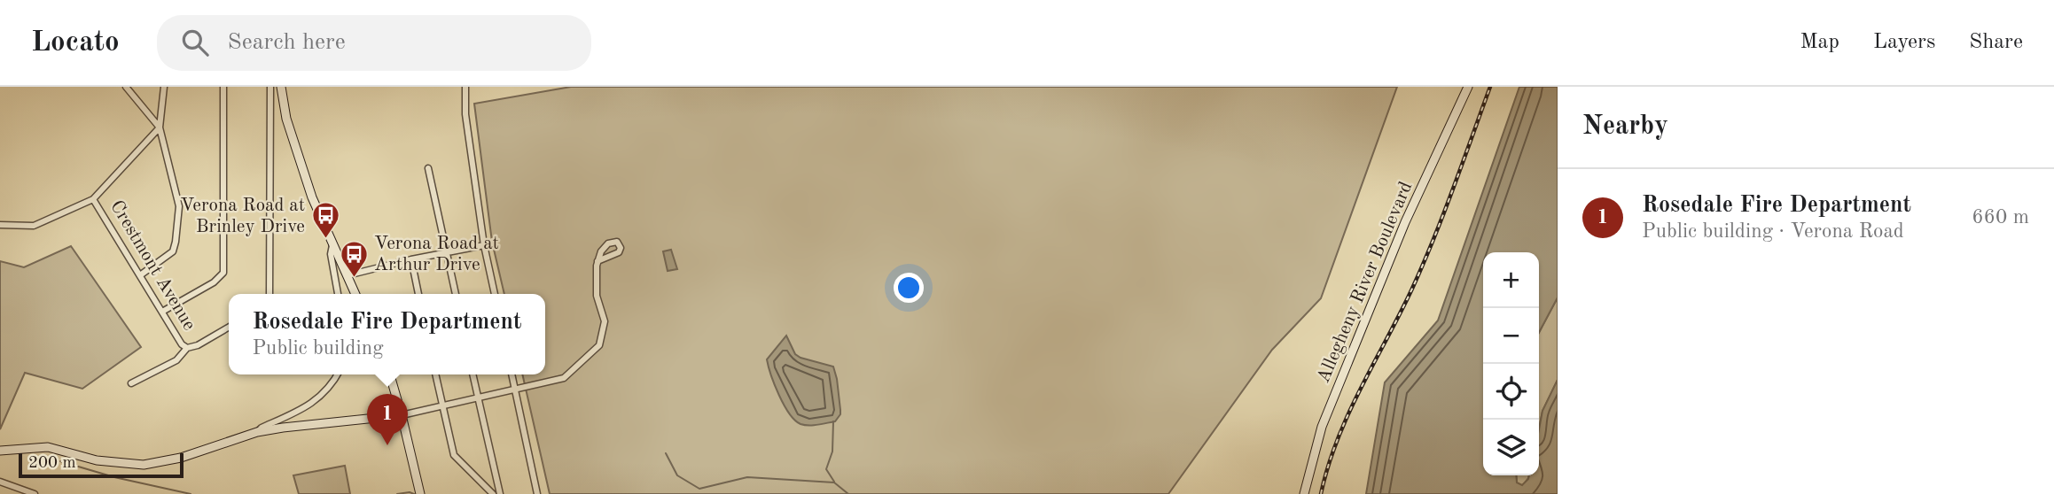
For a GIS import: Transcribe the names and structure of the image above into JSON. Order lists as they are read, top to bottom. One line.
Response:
{"streets":{"street":["Crestmont Avenue","Allegheny River Boulevard"]},"places":{"bus stop":["Verona Road at Brinley Drive","Verona Road at Arthur Drive"]},"scale_bar":"200 m","page":{"header":"Locato","search":"Search here","nav":["Map","Layers","Share"],"heading":"Nearby","list":[{"mark":"1","name":"Rosedale Fire Department","note":"Public building · Verona Road","value":"660 m"}],"map_buttons":["+","−"],"popup":["Rosedale Fire Department","Public building"],"pins":"1","scale":"200 m"}}
